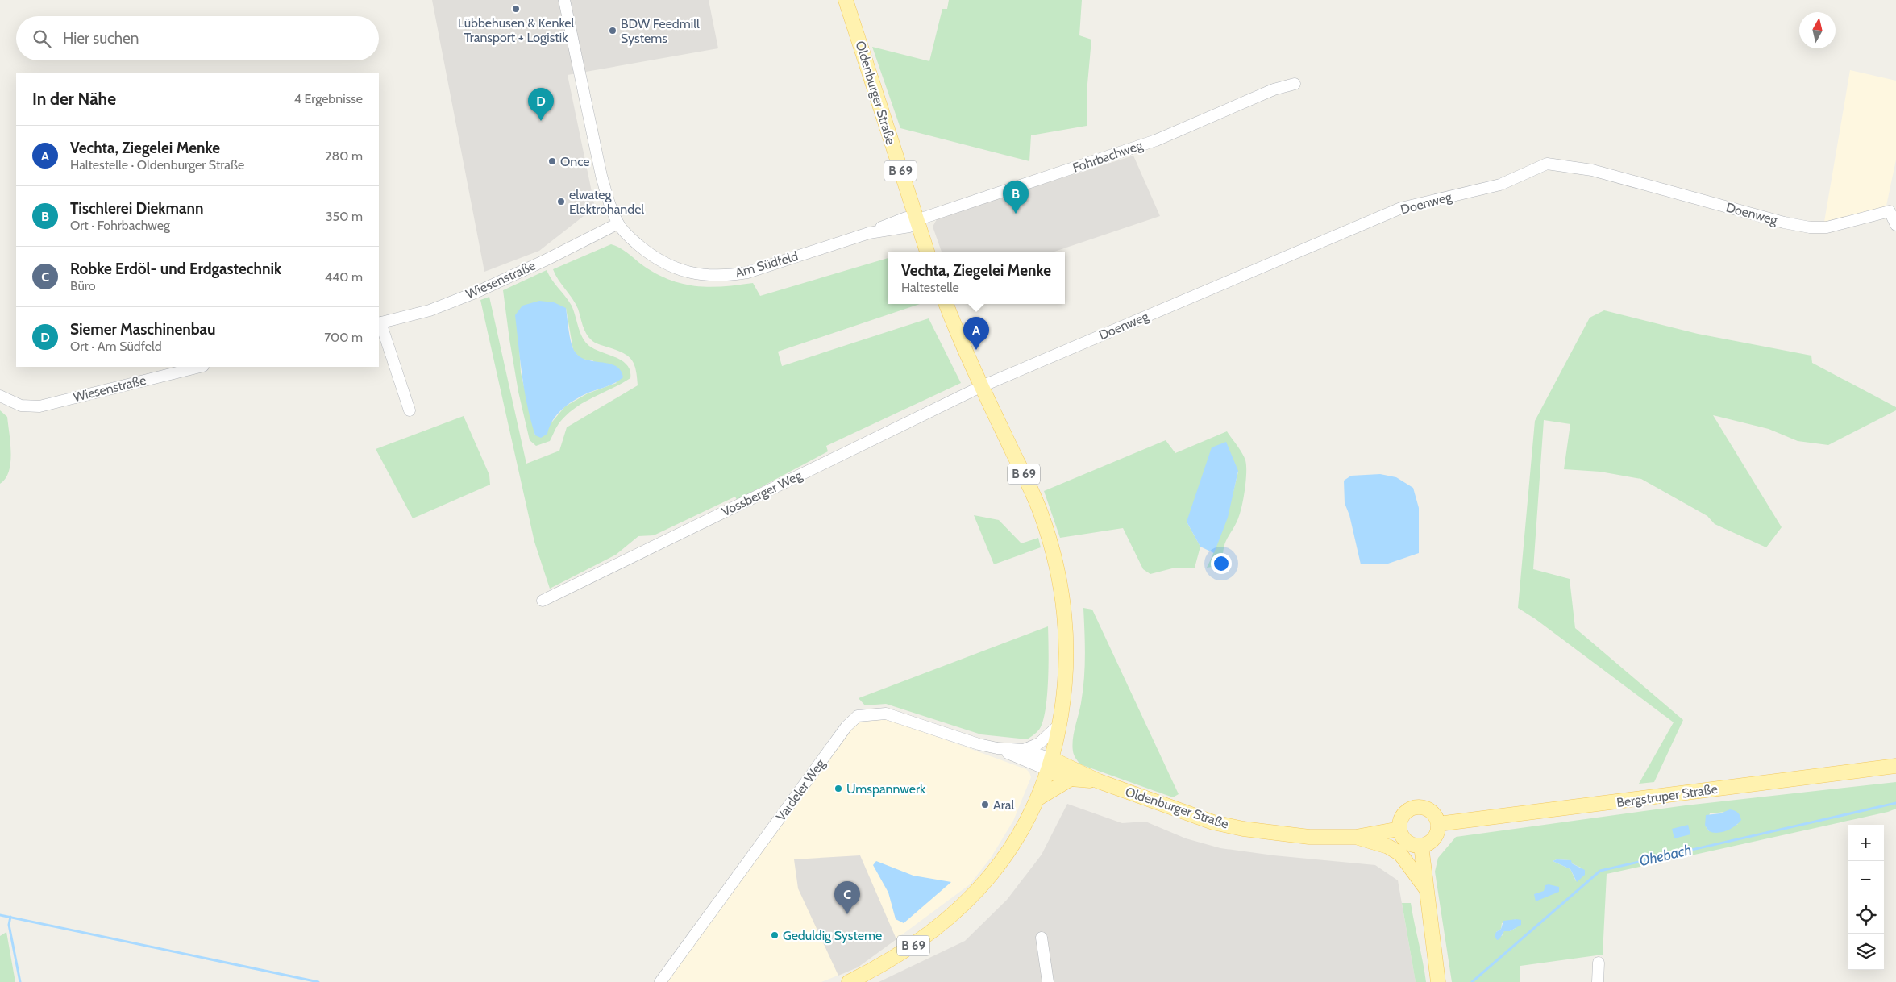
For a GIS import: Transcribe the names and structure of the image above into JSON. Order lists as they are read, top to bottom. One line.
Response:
{"streets":{"main road":["Oldenburger Straße","B 69","Bergstruper Straße"],"street":["Fohrbachweg","Doenweg","Am Südfeld","Wiesenstraße","Vossberger Weg","Vardeler Weg"]},"crossings":[["Oldenburger Straße","Fohrbachweg"],["Oldenburger Straße","B 69"],["Oldenburger Straße","Am Südfeld"],["Oldenburger Straße","Vardeler Weg"],["Oldenburger Straße","Bergstruper Straße"],["Fohrbachweg","Am Südfeld"],["B 69","Doenweg"],["B 69","Vossberger Weg"],["B 69","Vardeler Weg"],["Doenweg","Vossberger Weg"],["Am Südfeld","Wiesenstraße"]],"water":["Ohebach"],"places":["Lübbehusen & Kenkel Transport + Logistik","BDW Feedmill Systems","Once","elwateg Elektrohandel","Umspannwerk","Aral","Geduldig Systeme"],"north":"top","page":{"search":"Hier suchen","heading":["In der Nähe","4 Ergebnisse"],"pins":["D","B","A","C"],"list":[{"mark":"A","name":"Vechta, Ziegelei Menke","note":"Haltestelle · Oldenburger Straße","value":"280 m"},{"mark":"B","name":"Tischlerei Diekmann","note":"Ort · Fohrbachweg","value":"350 m"},{"mark":"C","name":"Robke Erdöl- und Erdgastechnik","note":"Büro","value":"440 m"},{"mark":"D","name":"Siemer Maschinenbau","note":"Ort · Am Südfeld","value":"700 m"}],"popup":["Vechta, Ziegelei Menke","Haltestelle"],"map_buttons":["+","−"]}}
